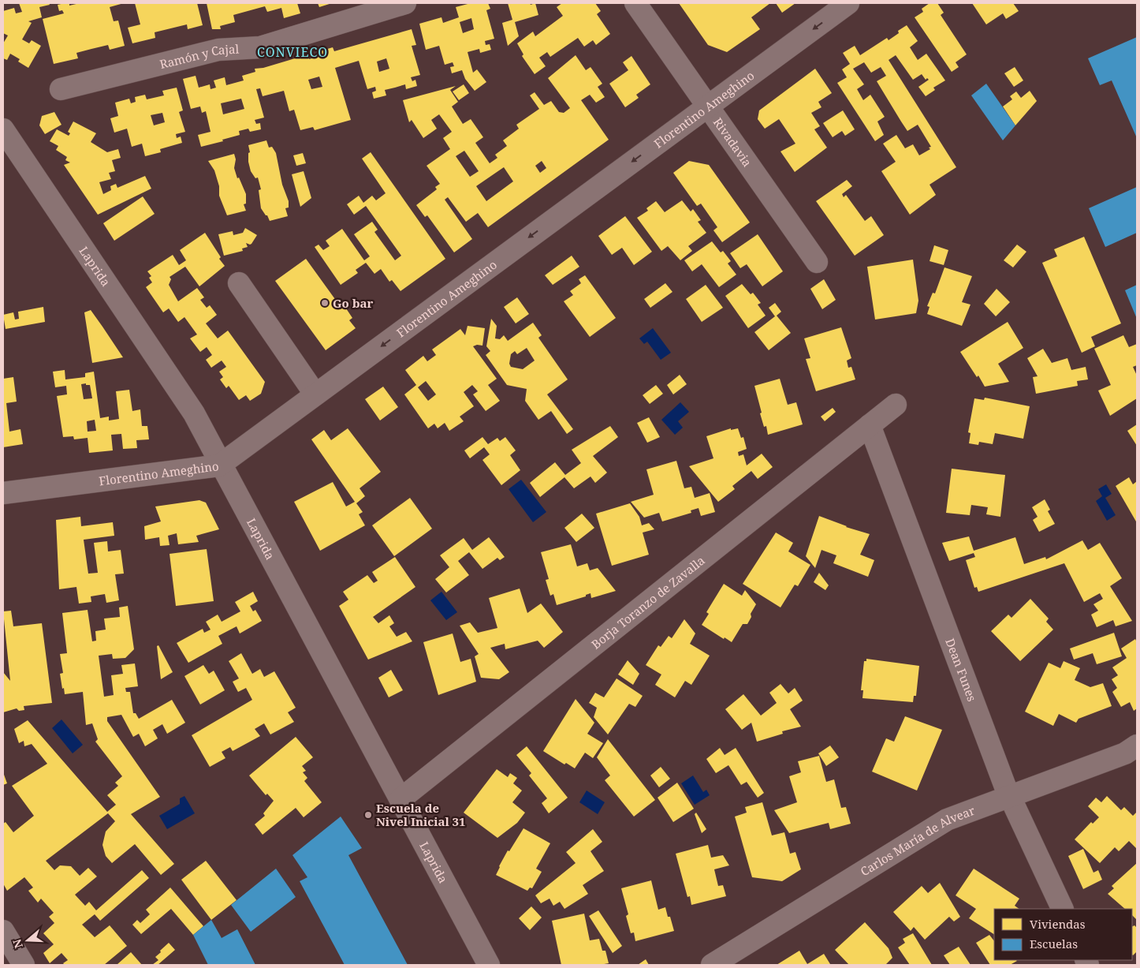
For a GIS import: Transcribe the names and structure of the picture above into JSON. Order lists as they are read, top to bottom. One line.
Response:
{"streets":{"street":["Ramón y Cajal","Florentino Ameghino","Rivadavia","Laprida","Borja Toranzo de Zavalla","Dean Funes","Carlos María de Alvear"]},"crossings":[["Florentino Ameghino","Rivadavia"],["Florentino Ameghino","Laprida"],["Laprida","Borja Toranzo de Zavalla"],["Borja Toranzo de Zavalla","Dean Funes"],["Dean Funes","Carlos María de Alvear"]],"one_way":["Florentino Ameghino"],"districts":["CONVIECO"],"places":["Go bar","Escuela de Nivel Inicial 31"],"legend":["Viviendas","Escuelas"],"north":"left"}
